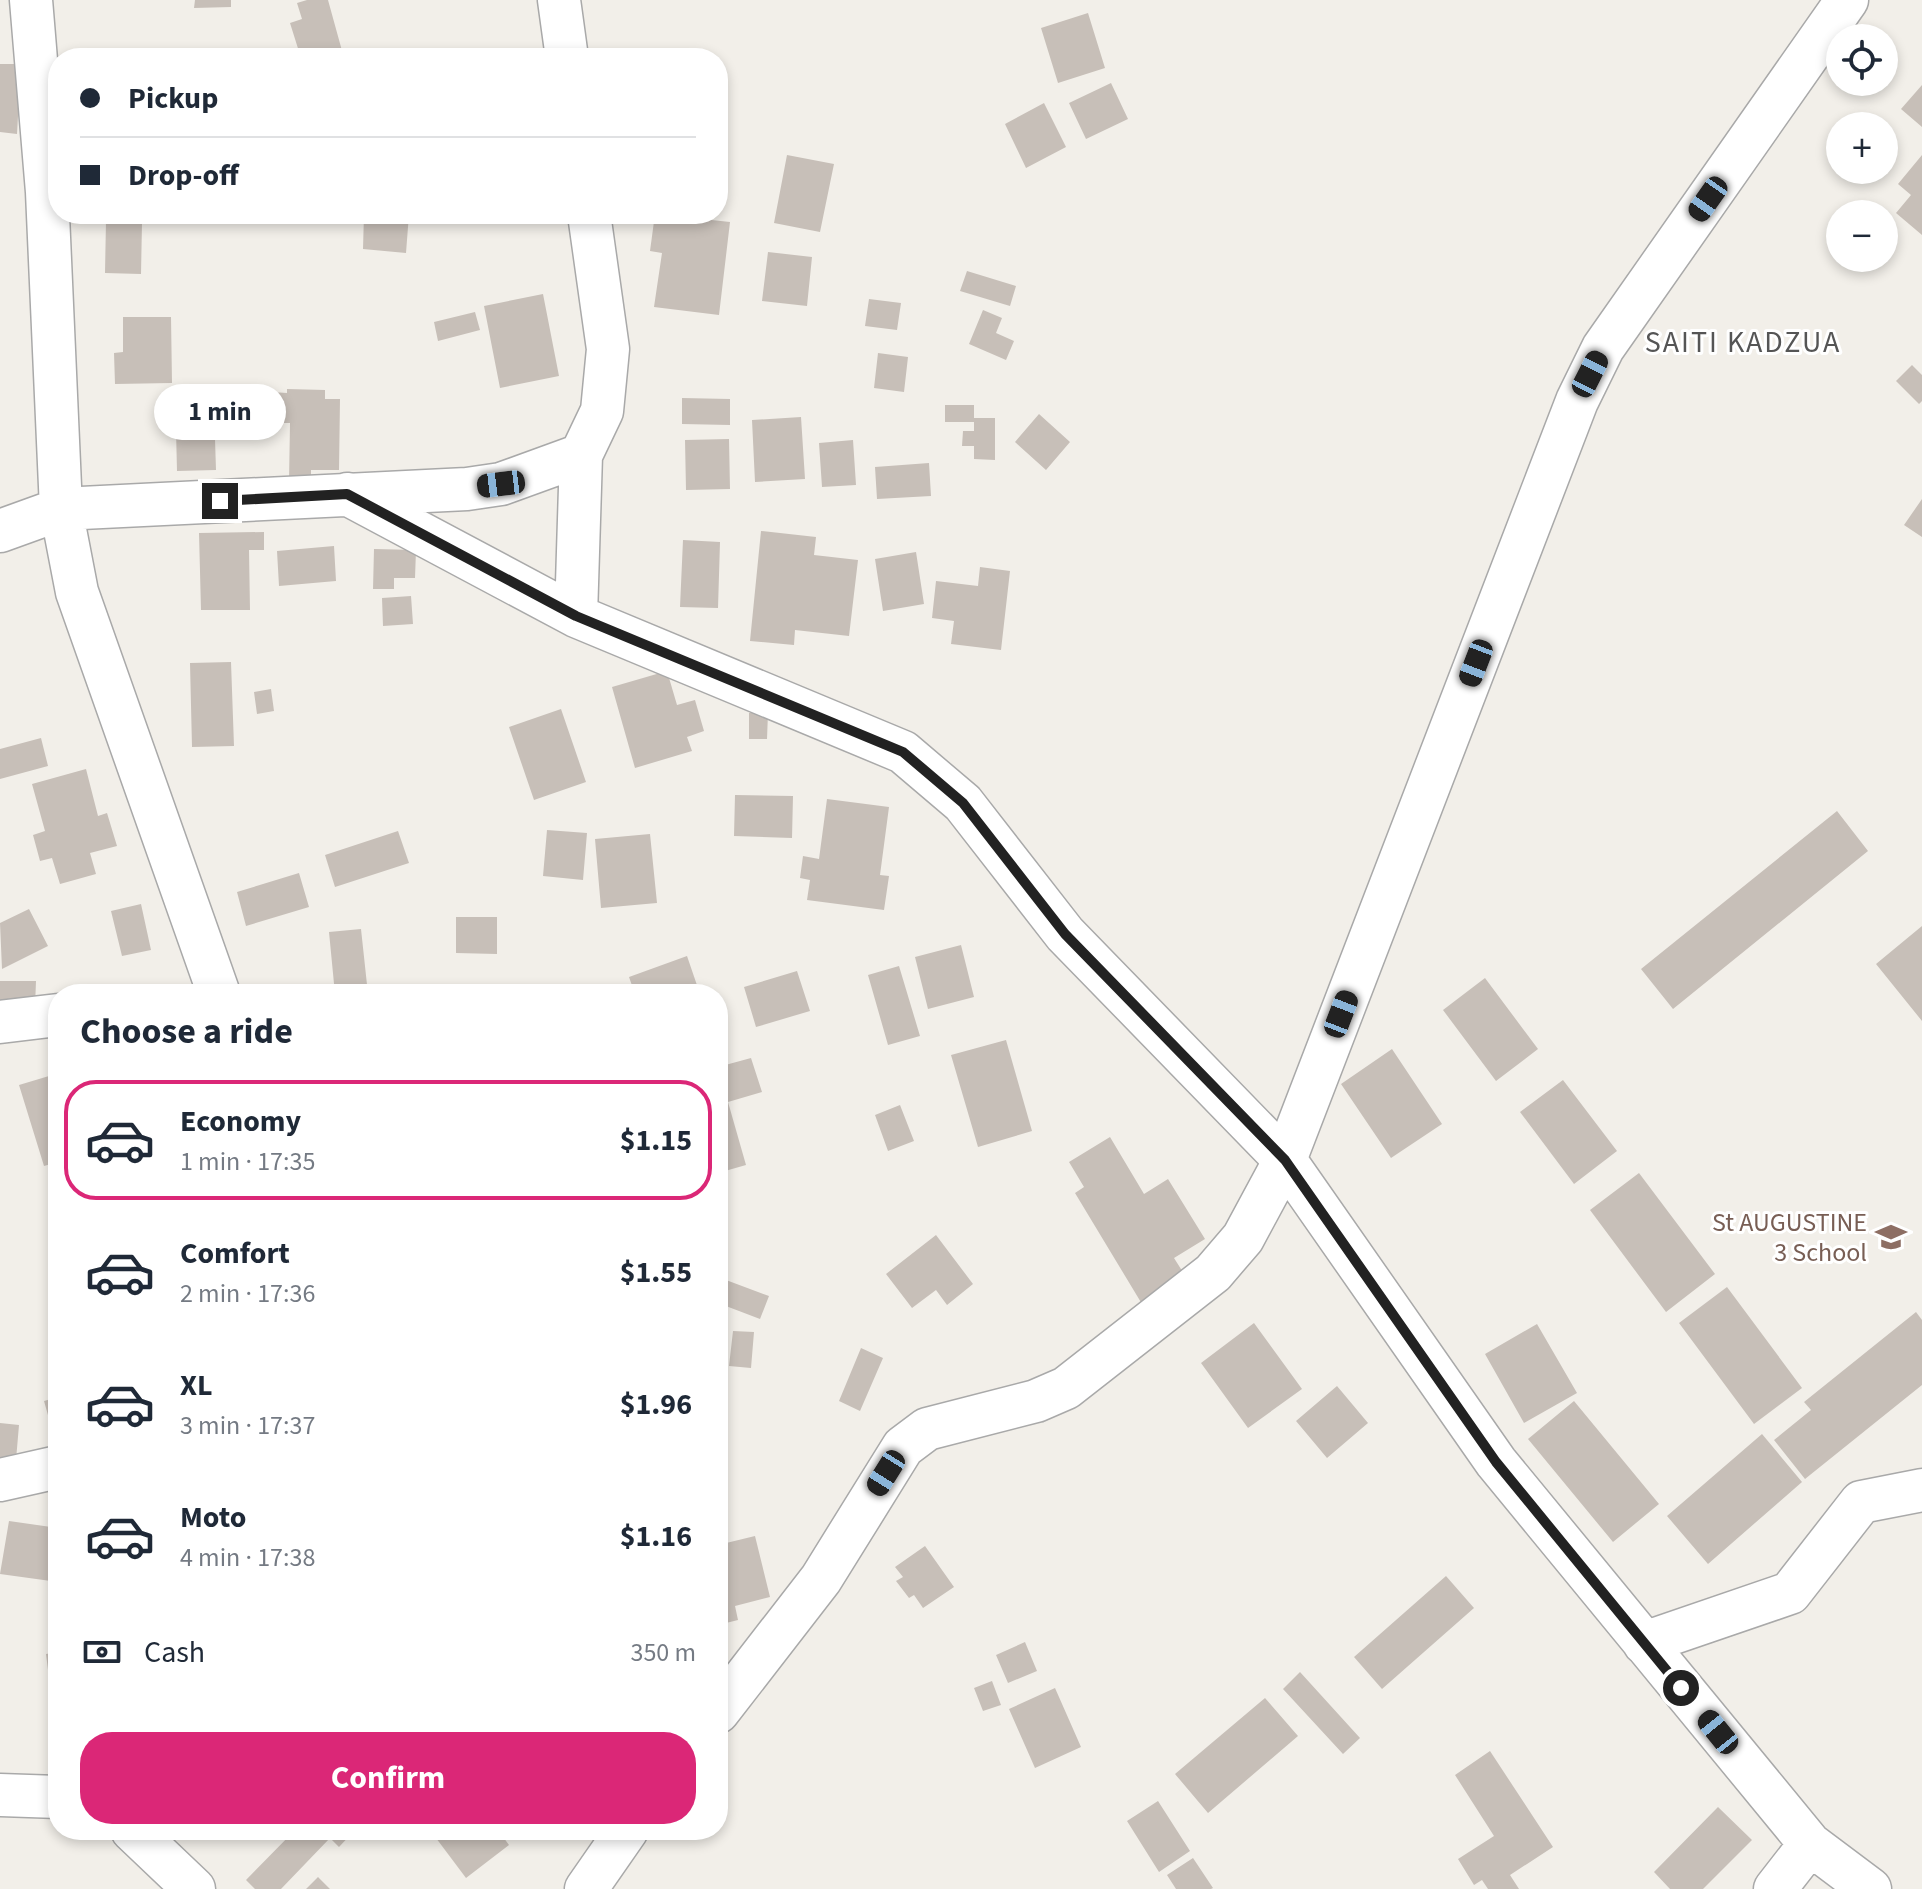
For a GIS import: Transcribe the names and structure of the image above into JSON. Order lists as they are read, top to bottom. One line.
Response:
{"districts":["SAITI KADZUA"],"places":{"school or university":["St AUGUSTINE 3 School"]},"page":{"map_buttons":["+","−"],"banner":["Pickup","Drop-off"],"bubble":"1 min","heading":"Choose a ride","list":[{"name":"Economy","note":"1 min · 17:35","value":"$1.15"},{"name":"Comfort","note":"2 min · 17:36","value":"$1.55"},{"name":"XL","note":"3 min · 17:37","value":"$1.96"},{"name":"Moto","note":"4 min · 17:38","value":"$1.16"}],"pay":["Cash","350 m"],"buttons":"Confirm"}}
